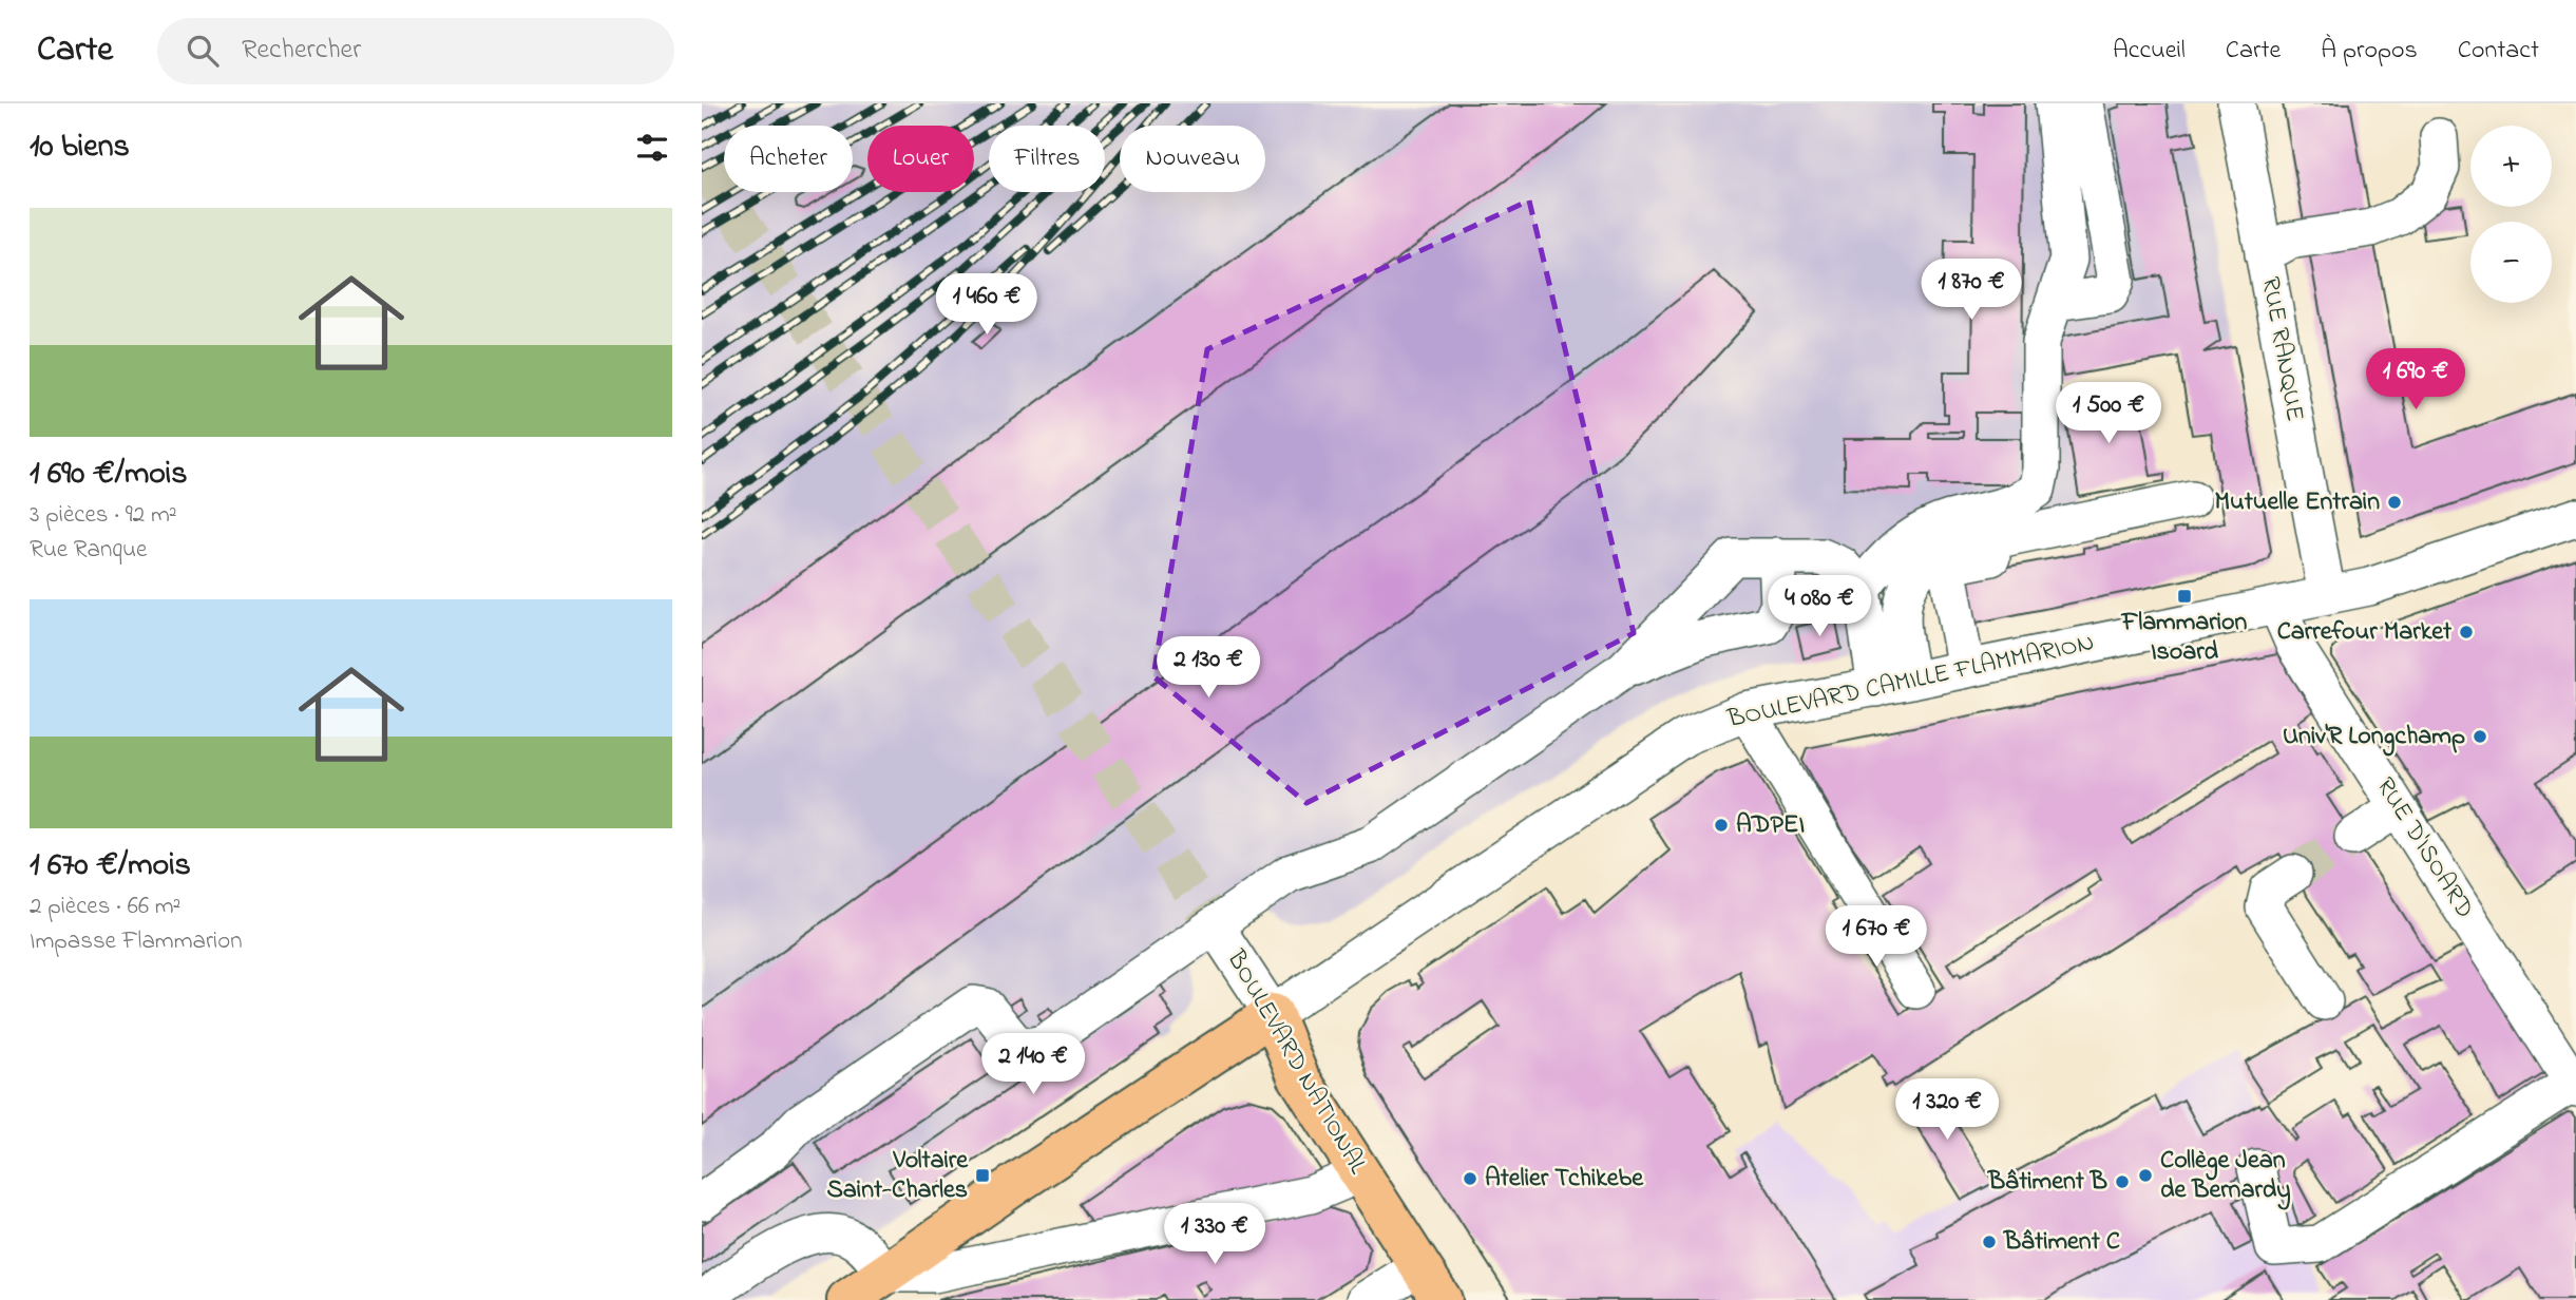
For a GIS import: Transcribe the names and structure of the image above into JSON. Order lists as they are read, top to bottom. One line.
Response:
{"streets":{"main road":["BOULEVARD NATIONAL"],"street":["RUE RANQUE","BOULEVARD CAMILLE FLAMMARION","RUE D'ISOARD"]},"crossings":[["RUE RANQUE","BOULEVARD CAMILLE FLAMMARION"],["BOULEVARD CAMILLE FLAMMARION","RUE D'ISOARD"],["BOULEVARD CAMILLE FLAMMARION","BOULEVARD NATIONAL"]],"places":{"other":["Mutuelle Entrain","Carrefour Market","Univ'R Longchamp","ADPEI","Collège Jean de Bernardy","Atelier Tchikebe","Bâtiment B","Bâtiment C"],"transit":["Flammarion Isoard","Voltaire Saint-Charles"]},"page":{"header":"Carte","search":"Rechercher","nav":["Accueil","Carte","À propos","Contact"],"heading":"10 biens","map_buttons":["+","−"],"chip":["Acheter","Louer","Filtres","Nouveau"],"list":[{"name":"1 690 €/mois","note":"3 pièces · 92 m² · Rue Ranque"},{"name":"1 670 €/mois","note":"2 pièces · 66 m² · Impasse Flammarion"}],"price":["1 870 €","1 460 €","1 690 €","1 500 €","4 080 €","2 130 €","1 670 €","2 140 €","1 320 €","1 330 €"]}}
